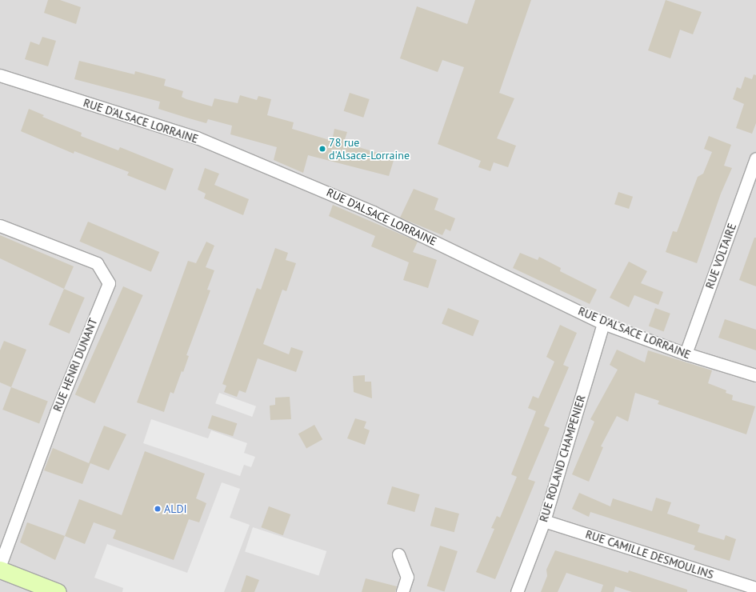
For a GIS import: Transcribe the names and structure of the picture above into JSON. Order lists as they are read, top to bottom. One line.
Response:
{"streets":{"street":["RUE D'ALSACE LORRAINE","RUE VOLTAIRE","RUE HENRI DUNANT","RUE ROLAND CHAMPENIER","RUE CAMILLE DESMOULINS"]},"crossings":[["RUE D'ALSACE LORRAINE","RUE VOLTAIRE"],["RUE D'ALSACE LORRAINE","RUE ROLAND CHAMPENIER"],["RUE ROLAND CHAMPENIER","RUE CAMILLE DESMOULINS"]],"places":["78 rue d'Alsace-Lorraine","ALDI"]}
